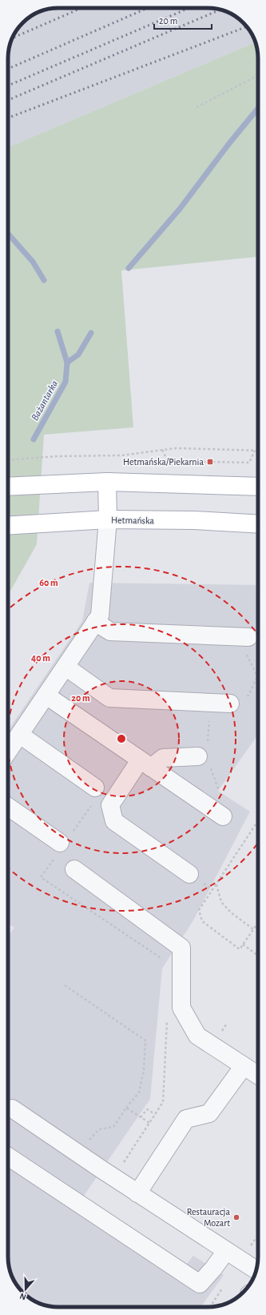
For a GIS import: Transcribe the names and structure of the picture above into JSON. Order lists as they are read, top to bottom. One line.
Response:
{"streets":{"main road":["Hetmańska"]},"water":["Bażantarka"],"places":{"transit":["Hetmańska/Piekarnia"],"other":["Restauracja Mozart"]},"scale_bar":"20 m","north":"bottom","rings":["60 m","40 m","20 m"]}
